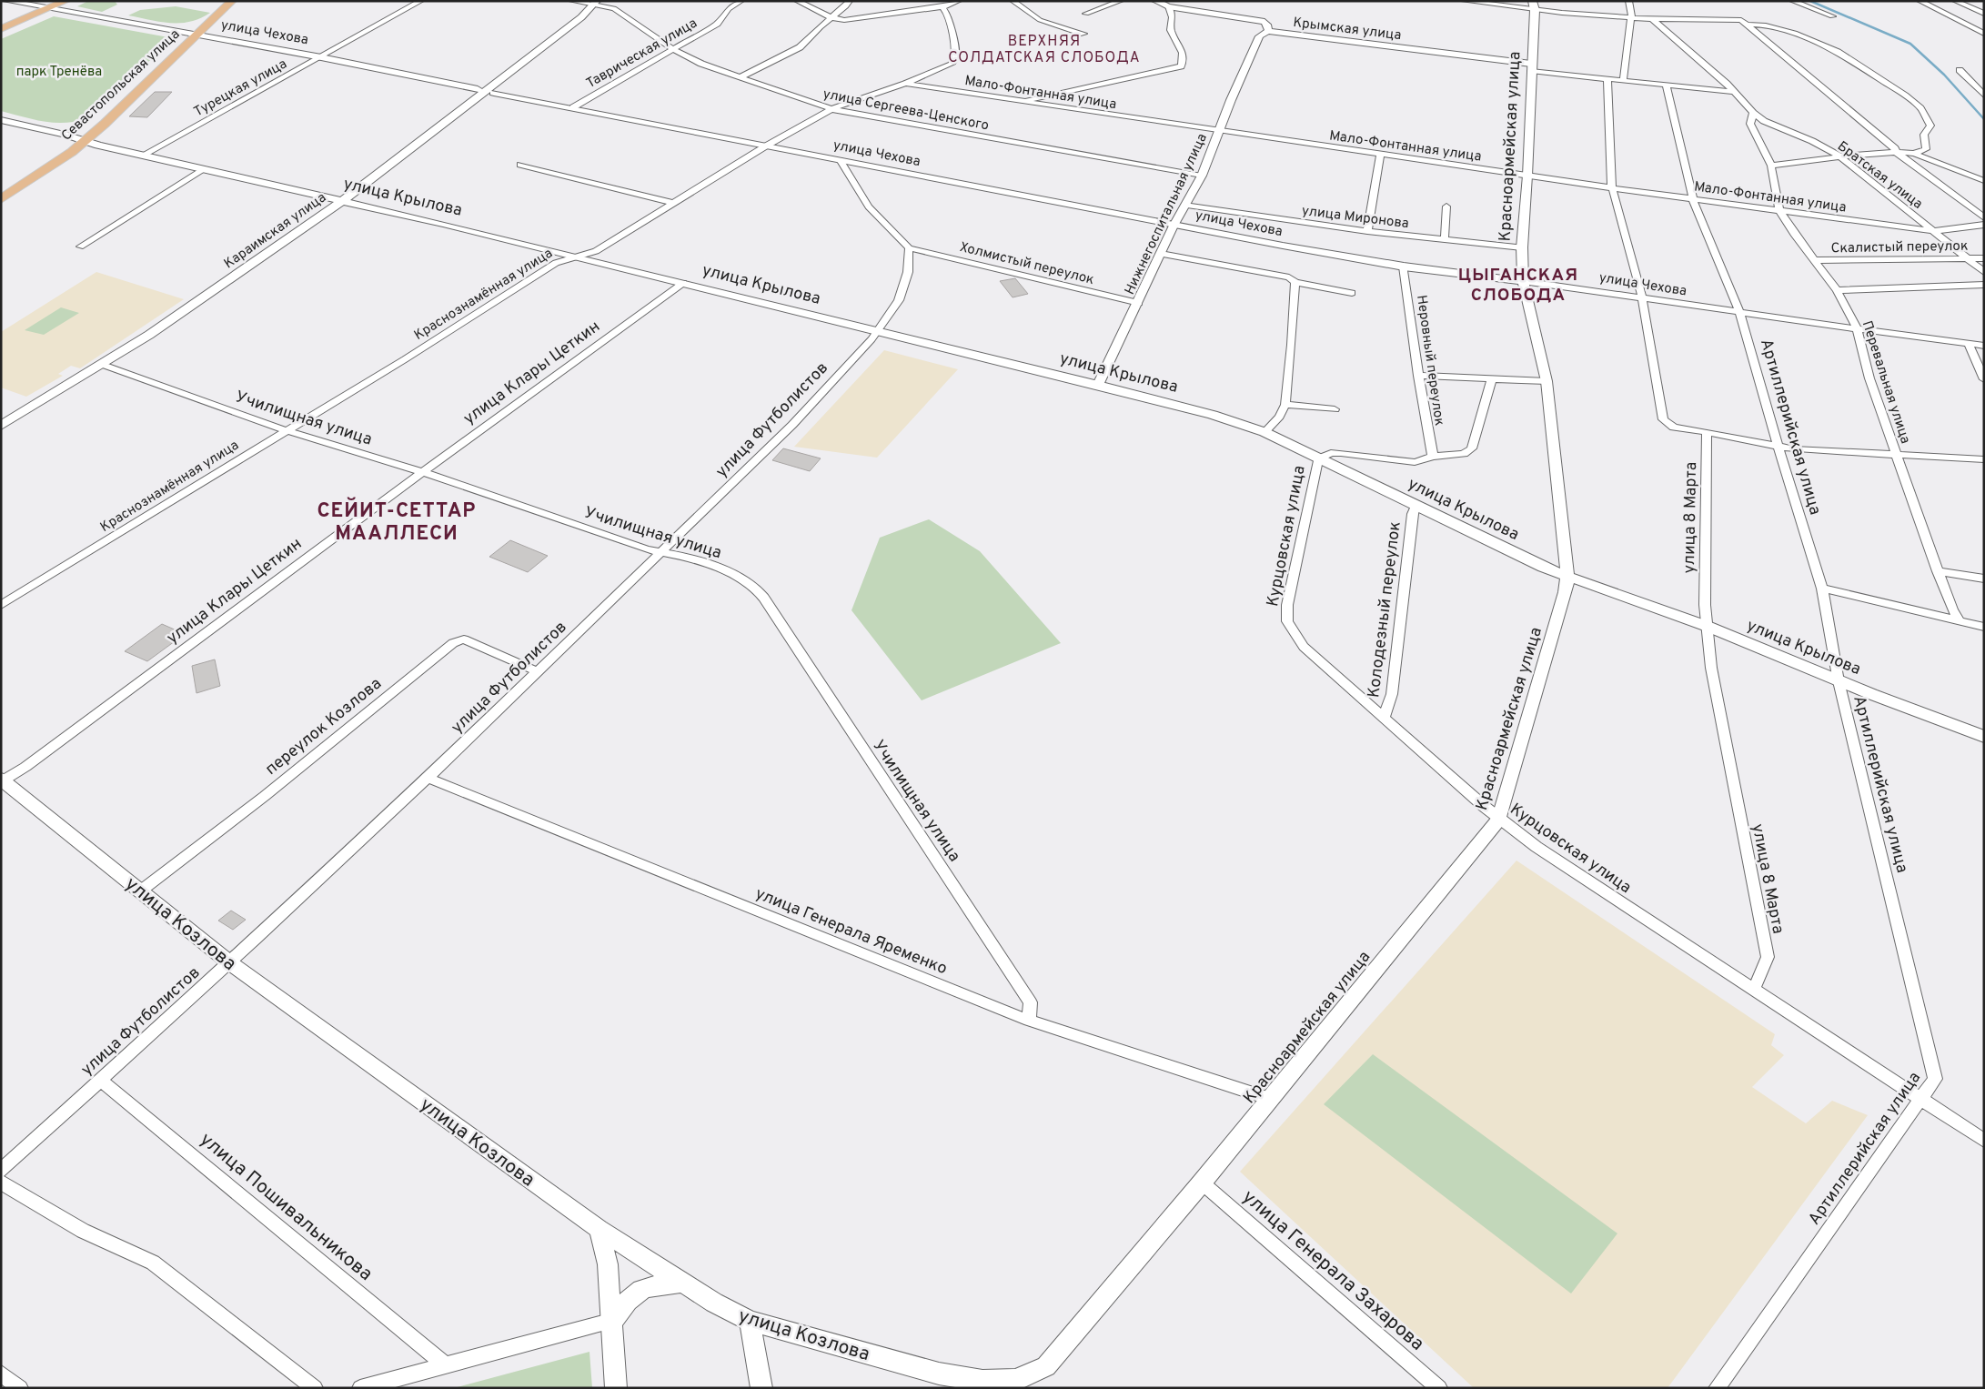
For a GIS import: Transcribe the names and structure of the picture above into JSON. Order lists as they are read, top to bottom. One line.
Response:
{"streets":{"main road":["улица Чехова","Севастопольская улица","Красноармейская улица","улица Крылова","Караимская улица","улица Козлова"],"street":["Крымская улица","Таврическая улица","Турецкая улица","Мало-Фонтанная улица","улица Сергеева-Ценского","Братская улица","Нижнегоспитальная улица","улица Миронова","Скалистый переулок","Холмистый переулок","Краснознамённая улица","Неровный переулок","улица Клары Цеткин","Перевальная улица","Училищная улица","улица Футболистов","Артиллерийская улица","улица 8 Марта","Курцовская улица","Колодезный переулок","переулок Козлова","улица Генерала Яременко","улица Пошивальникова","улица Генерала Захарова"]},"crossings":[["Крымская улица","Красноармейская улица"],["Крымская улица","Нижнегоспитальная улица"],["улица Чехова","Таврическая улица"],["улица Чехова","Севастопольская улица"],["улица Чехова","Турецкая улица"],["улица Чехова","Красноармейская улица"],["улица Чехова","Нижнегоспитальная улица"],["улица Чехова","Краснознамённая улица"],["улица Чехова","Неровный переулок"],["улица Чехова","Перевальная улица"],["улица Чехова","Артиллерийская улица"],["Таврическая улица","улица Сергеева-Ценского"],["Севастопольская улица","улица Крылова"],["Турецкая улица","улица Крылова"],["Мало-Фонтанная улица","Красноармейская улица"],["Мало-Фонтанная улица","Братская улица"],["Мало-Фонтанная улица","Нижнегоспитальная улица"],["Мало-Фонтанная улица","Краснознамённая улица"],["Мало-Фонтанная улица","Перевальная улица"],["Мало-Фонтанная улица","Артиллерийская улица"],["улица Сергеева-Ценского","Нижнегоспитальная улица"],["улица Сергеева-Ценского","Караимская улица"],["улица Сергеева-Ценского","Краснознамённая улица"],["Красноармейская улица","улица Крылова"],["Красноармейская улица","улица Миронова"],["Красноармейская улица","Курцовская улица"],["Красноармейская улица","улица Козлова"],["Красноармейская улица","улица Генерала Яременко"],["Красноармейская улица","улица Генерала Захарова"],["Братская улица","Скалистый переулок"],["Братская улица","Перевальная улица"],["улица Крылова","Нижнегоспитальная улица"],["улица Крылова","Караимская улица"],["улица Крылова","Краснознамённая улица"],["улица Крылова","улица Клары Цеткин"],["улица Крылова","улица Футболистов"],["улица Крылова","Артиллерийская улица"],["улица Крылова","улица 8 Марта"],["улица Крылова","Курцовская улица"],["улица Крылова","Колодезный переулок"],["Нижнегоспитальная улица","улица Миронова"],["Нижнегоспитальная улица","Холмистый переулок"],["Караимская улица","Училищная улица"],["Скалистый переулок","Перевальная улица"],["Холмистый переулок","улица Футболистов"],["Краснознамённая улица","Училищная улица"],["улица Клары Цеткин","Училищная улица"],["улица Клары Цеткин","улица Козлова"],["Училищная улица","улица Футболистов"],["Училищная улица","улица Генерала Яременко"],["улица Футболистов","переулок Козлова"],["улица Футболистов","улица Козлова"],["улица Футболистов","улица Генерала Яременко"],["улица Футболистов","улица Пошивальникова"],["Артиллерийская улица","Курцовская улица"],["улица 8 Марта","Курцовская улица"],["Курцовская улица","Колодезный переулок"],["переулок Козлова","улица Козлова"]],"districts":["ВЕРХНЯЯ СОЛДАТСКАЯ СЛОБОДА","ЦЫГАНСКАЯ СЛОБОДА","СЕЙИТ-СЕТТАР МААЛЛЕСИ"],"parks":["парк Тренёва"]}
